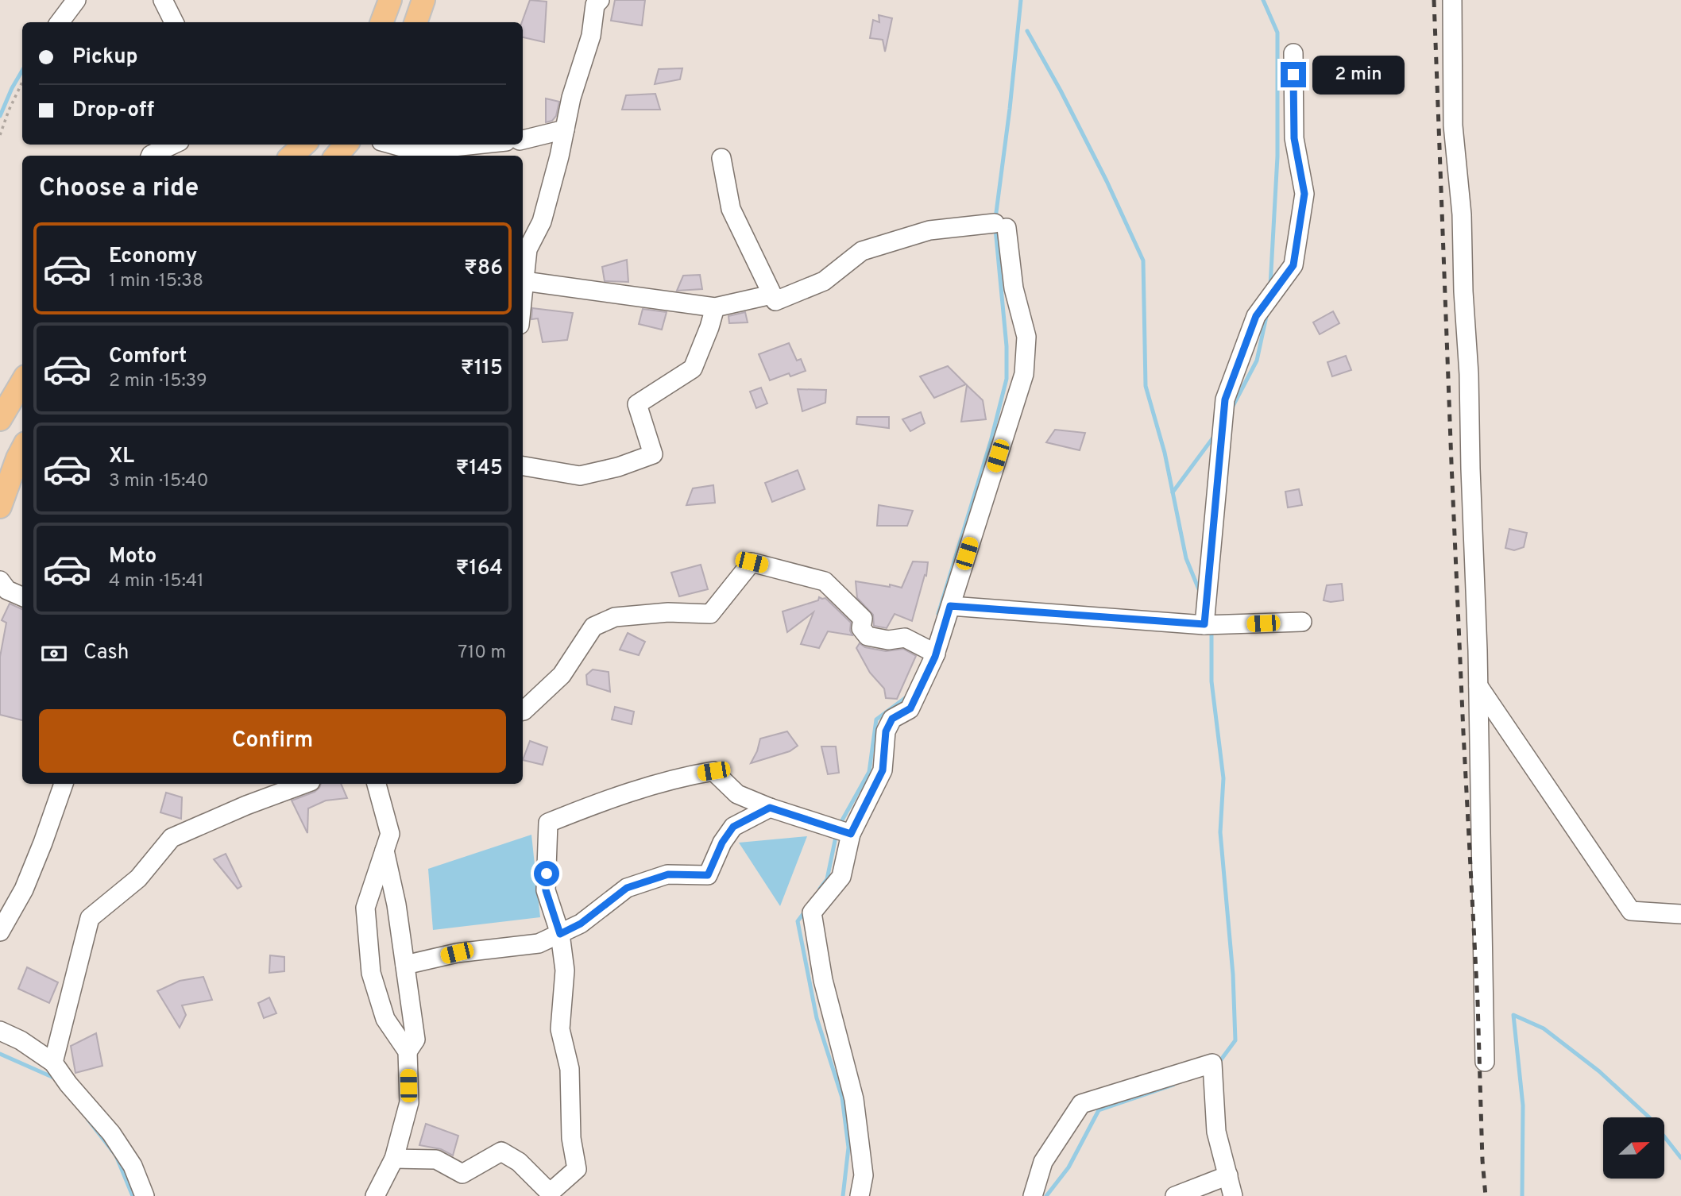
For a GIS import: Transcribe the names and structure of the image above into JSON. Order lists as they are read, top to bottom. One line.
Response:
{"north":"right","page":{"banner":["Pickup","Drop-off"],"bubble":"2 min","heading":"Choose a ride","list":[{"name":"Economy","note":"1 min · 15:38","value":"₹86"},{"name":"Comfort","note":"2 min · 15:39","value":"₹115"},{"name":"XL","note":"3 min · 15:40","value":"₹145"},{"name":"Moto","note":"4 min · 15:41","value":"₹164"}],"pay":["Cash","710 m"],"buttons":"Confirm"}}
